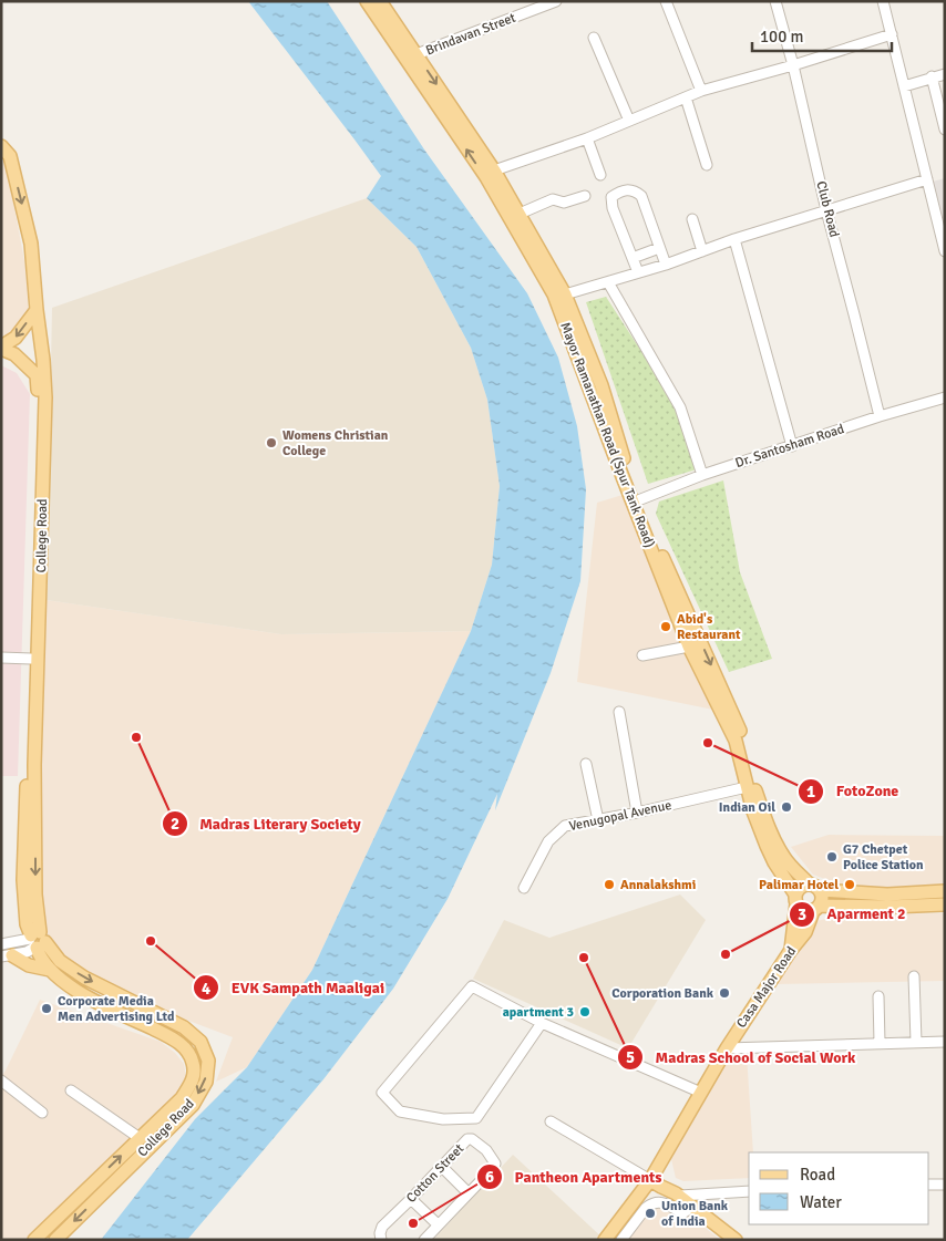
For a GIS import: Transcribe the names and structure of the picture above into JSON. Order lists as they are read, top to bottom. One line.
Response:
{"streets":{"main road":["Mayor Ramanathan Road (Spur Tank Road)","College Road","Casa Major Road"],"street":["Brindavan Street","Club Road","Dr. Santosham Road","Venugopal Avenue","Cotton Street"]},"crossings":[["Brindavan Street","Mayor Ramanathan Road (Spur Tank Road)"],["Club Road","Dr. Santosham Road"],["Mayor Ramanathan Road (Spur Tank Road)","Dr. Santosham Road"],["Mayor Ramanathan Road (Spur Tank Road)","Venugopal Avenue"],["Mayor Ramanathan Road (Spur Tank Road)","Casa Major Road"]],"places":["Womens Christian College","Abid's Restaurant","Madras Literary Society","FotoZone","Indian Oil","G7 Chetpet Police Station","Annalakshmi","Palimar Hotel","EVK Sampath Maaligai","Aparment 2","Madras School of Social Work","Corporation Bank","Corporate Media Men Advertising Ltd","apartment 3","Union Bank of India","Pantheon Apartments"],"legend":["Road","Water"],"scale_bar":"100 m"}
